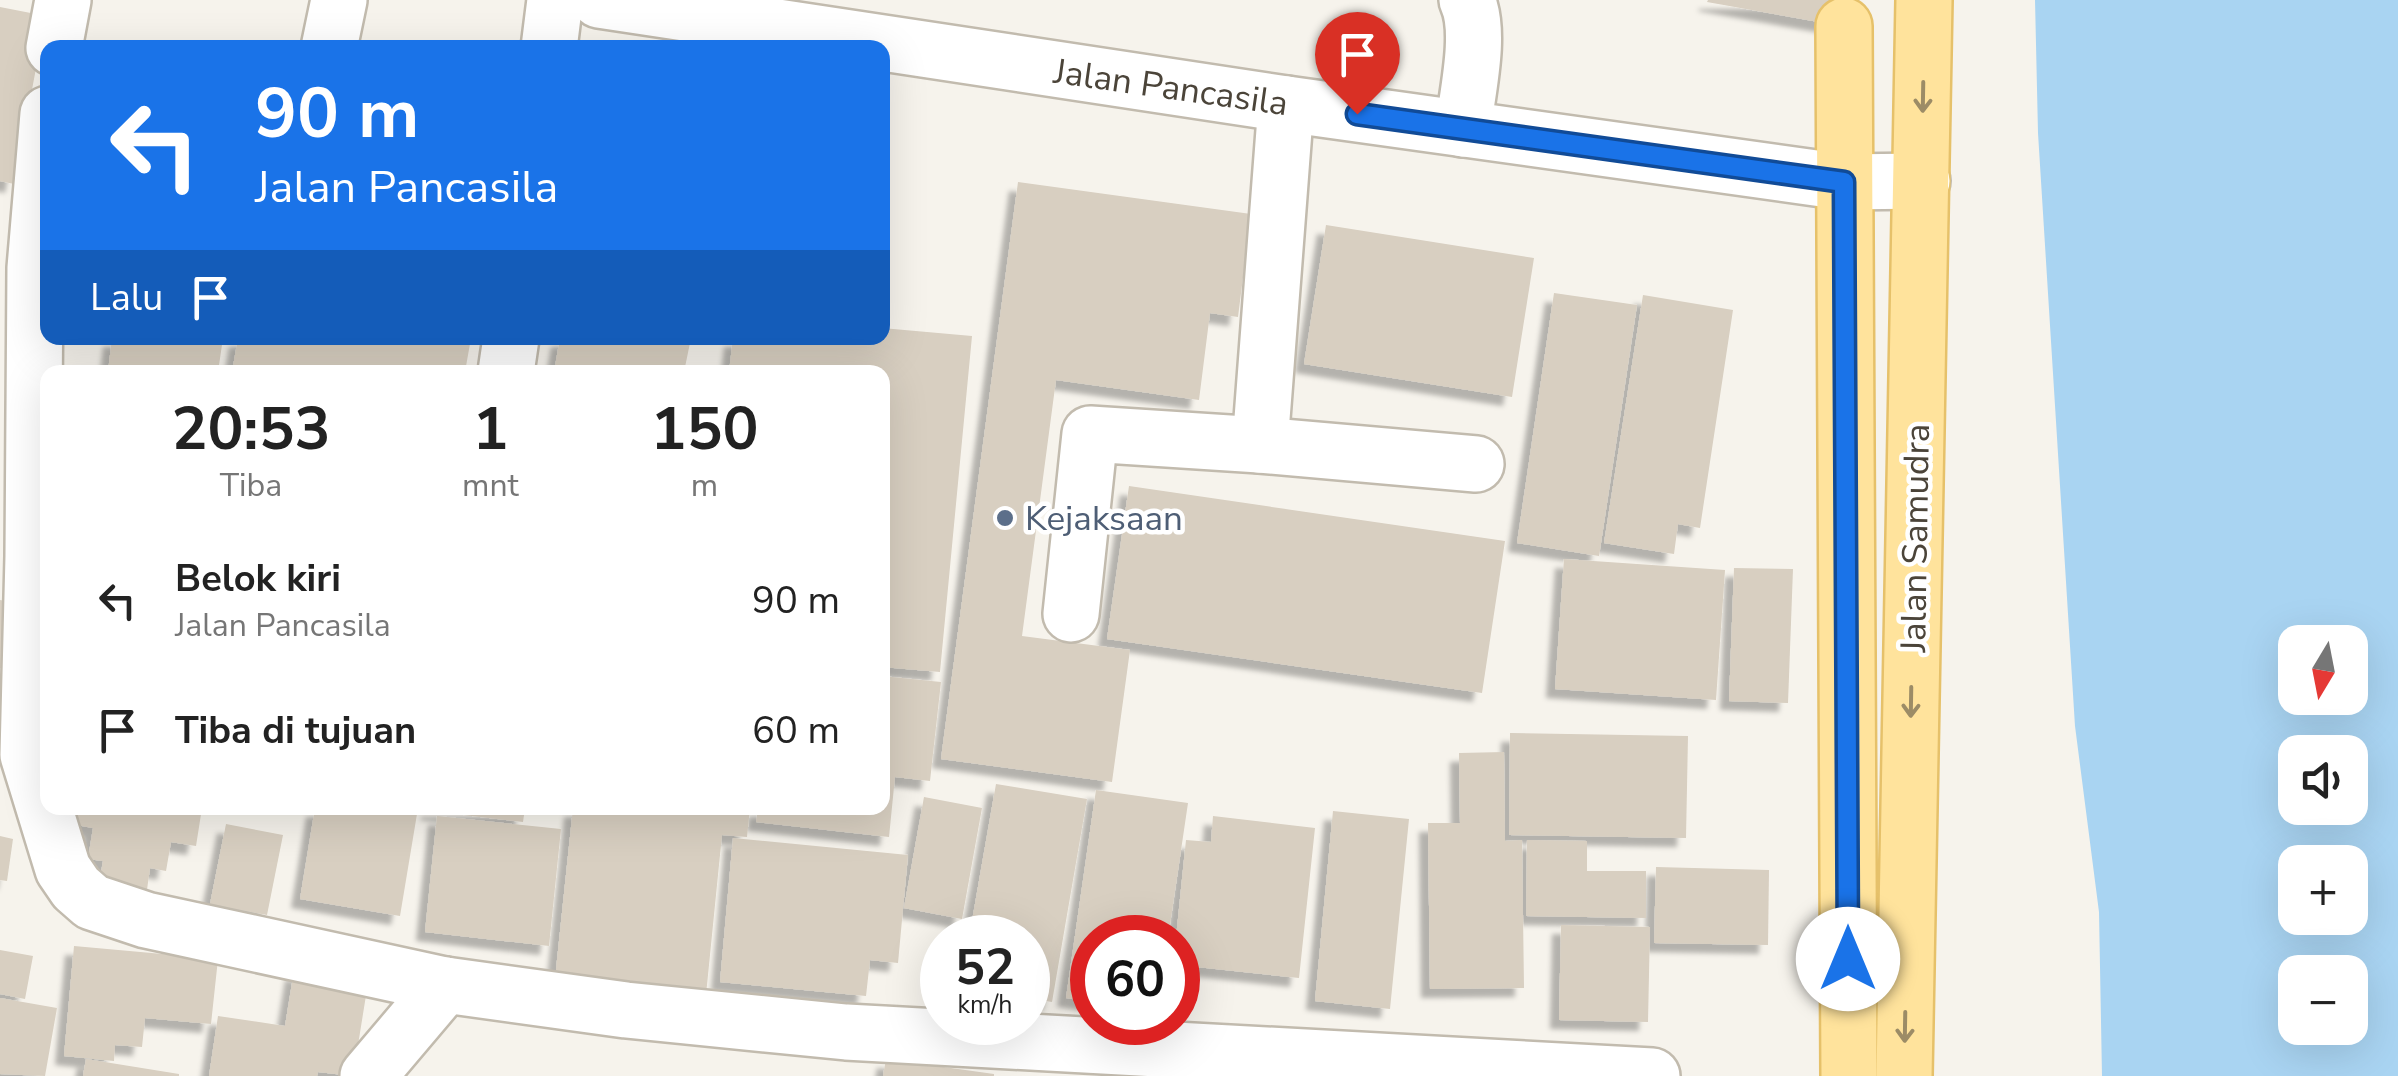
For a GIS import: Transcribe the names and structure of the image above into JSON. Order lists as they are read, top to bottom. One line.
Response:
{"streets":{"main road":["Jalan Samudra"],"street":["Jalan Pancasila"]},"crossings":[["Jalan Pancasila","Jalan Samudra"]],"places":["Kejaksaan"],"north":"bottom","page":{"turn":["90 m","Jalan Pancasila"],"then":"Lalu","eta":["20:53","Tiba","1","mnt","150","m"],"list":[{"name":"Belok kiri","note":"Jalan Pancasila","value":"90 m"},{"name":"Tiba di tujuan","value":"60 m"}],"map_buttons":["+","−"],"speed":"52 km/h","limit":"60"}}
